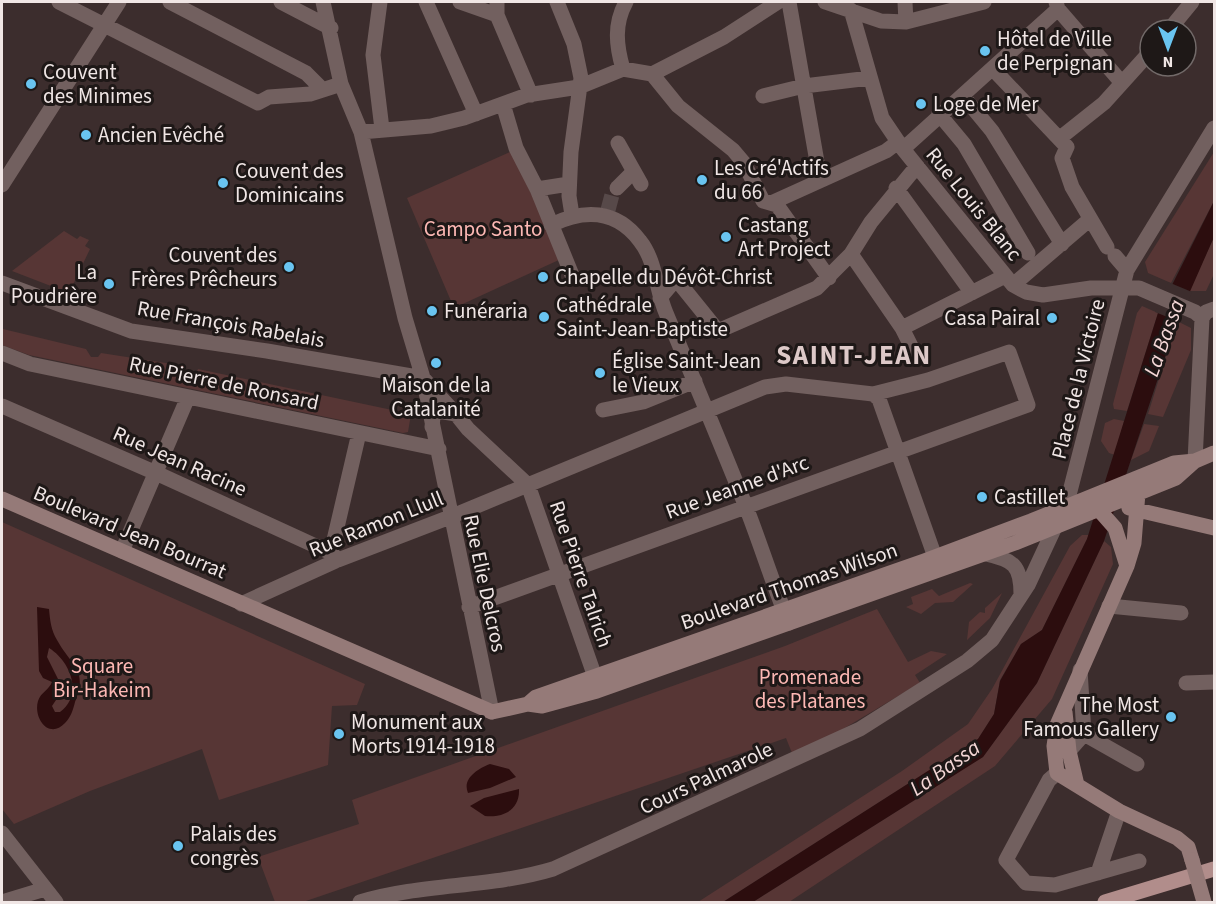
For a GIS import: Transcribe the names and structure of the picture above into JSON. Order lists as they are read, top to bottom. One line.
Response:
{"streets":{"main road":["Boulevard Jean Bourrat","Boulevard Thomas Wilson"],"street":["Rue Louis Blanc","Rue François Rabelais","Place de la Victoire","Rue Pierre de Ronsard","Rue Jean Racine","Rue Jeanne d'Arc","Rue Ramon Llull","Rue Pierre Talrich","Rue Elie Delcros","Cours Palmarole"]},"crossings":[["Rue François Rabelais","Rue Elie Delcros"],["Place de la Victoire","Rue Jeanne d'Arc"],["Place de la Victoire","Rue Ramon Llull"],["Place de la Victoire","Boulevard Thomas Wilson"],["Place de la Victoire","Cours Palmarole"],["Rue Pierre de Ronsard","Rue Elie Delcros"],["Rue Jean Racine","Rue Ramon Llull"],["Rue Jeanne d'Arc","Rue Pierre Talrich"],["Rue Jeanne d'Arc","Rue Elie Delcros"],["Rue Ramon Llull","Boulevard Jean Bourrat"],["Rue Ramon Llull","Rue Pierre Talrich"],["Rue Ramon Llull","Rue Elie Delcros"],["Rue Pierre Talrich","Boulevard Thomas Wilson"],["Rue Elie Delcros","Boulevard Thomas Wilson"],["Boulevard Thomas Wilson","Cours Palmarole"]],"districts":["SAINT-JEAN"],"water":["La Bassa"],"parks":["Campo Santo","Square Bir-Hakeim","Promenade des Platanes"],"places":["Hôtel de Ville de Perpignan","Couvent des Minimes","Loge de Mer","Ancien Evêché","Les Cré'Actifs du 66","Couvent des Dominicains","Castang Art Project","Couvent des Frères Prêcheurs","Chapelle du Dévôt-Christ","La Poudrière","Funéraria","Cathédrale Saint-Jean-Baptiste","Casa Pairal","Maison de la Catalanité","Église Saint-Jean le Vieux","Castillet","The Most Famous Gallery","Monument aux Morts 1914-1918","Palais des congrès"],"north":"bottom"}
